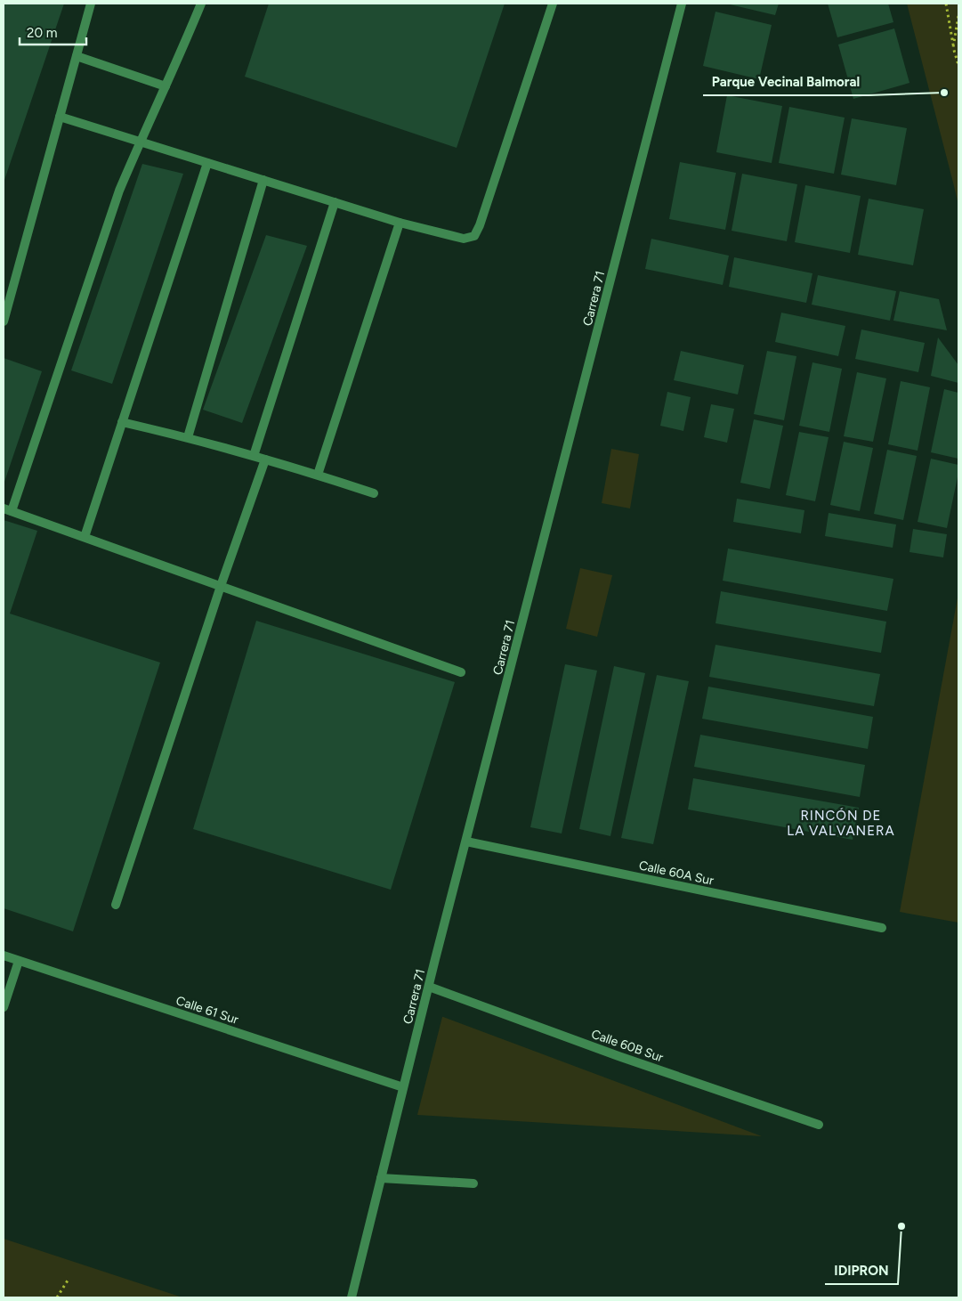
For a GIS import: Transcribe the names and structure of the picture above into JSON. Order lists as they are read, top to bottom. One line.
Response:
{"streets":{"street":["Carrera 71","Calle 60A Sur","Calle 61 Sur","Calle 60B Sur"]},"crossings":[["Carrera 71","Calle 60A Sur"],["Carrera 71","Calle 61 Sur"],["Carrera 71","Calle 60B Sur"]],"districts":["RINCÓN DE LA VALVANERA"],"places":["Parque Vecinal Balmoral","IDIPRON"],"scale_bar":"20 m"}
